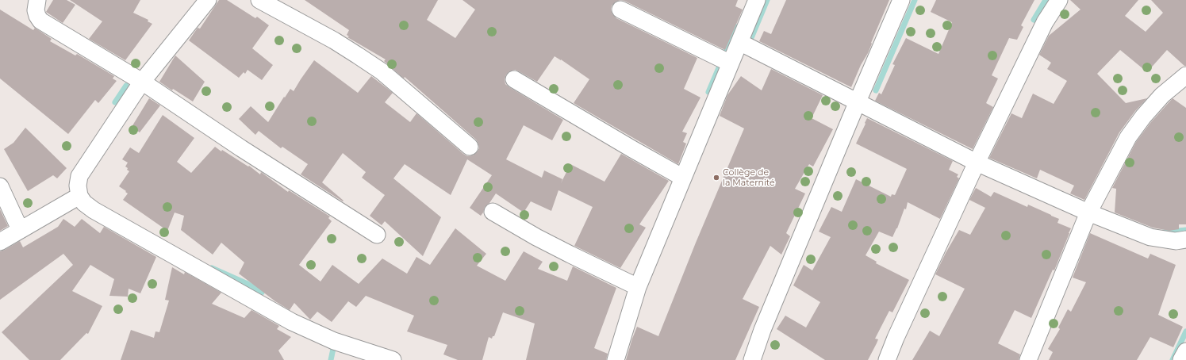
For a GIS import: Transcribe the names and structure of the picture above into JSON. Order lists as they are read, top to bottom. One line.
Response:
{"places":["Collège de la Maternité"]}
